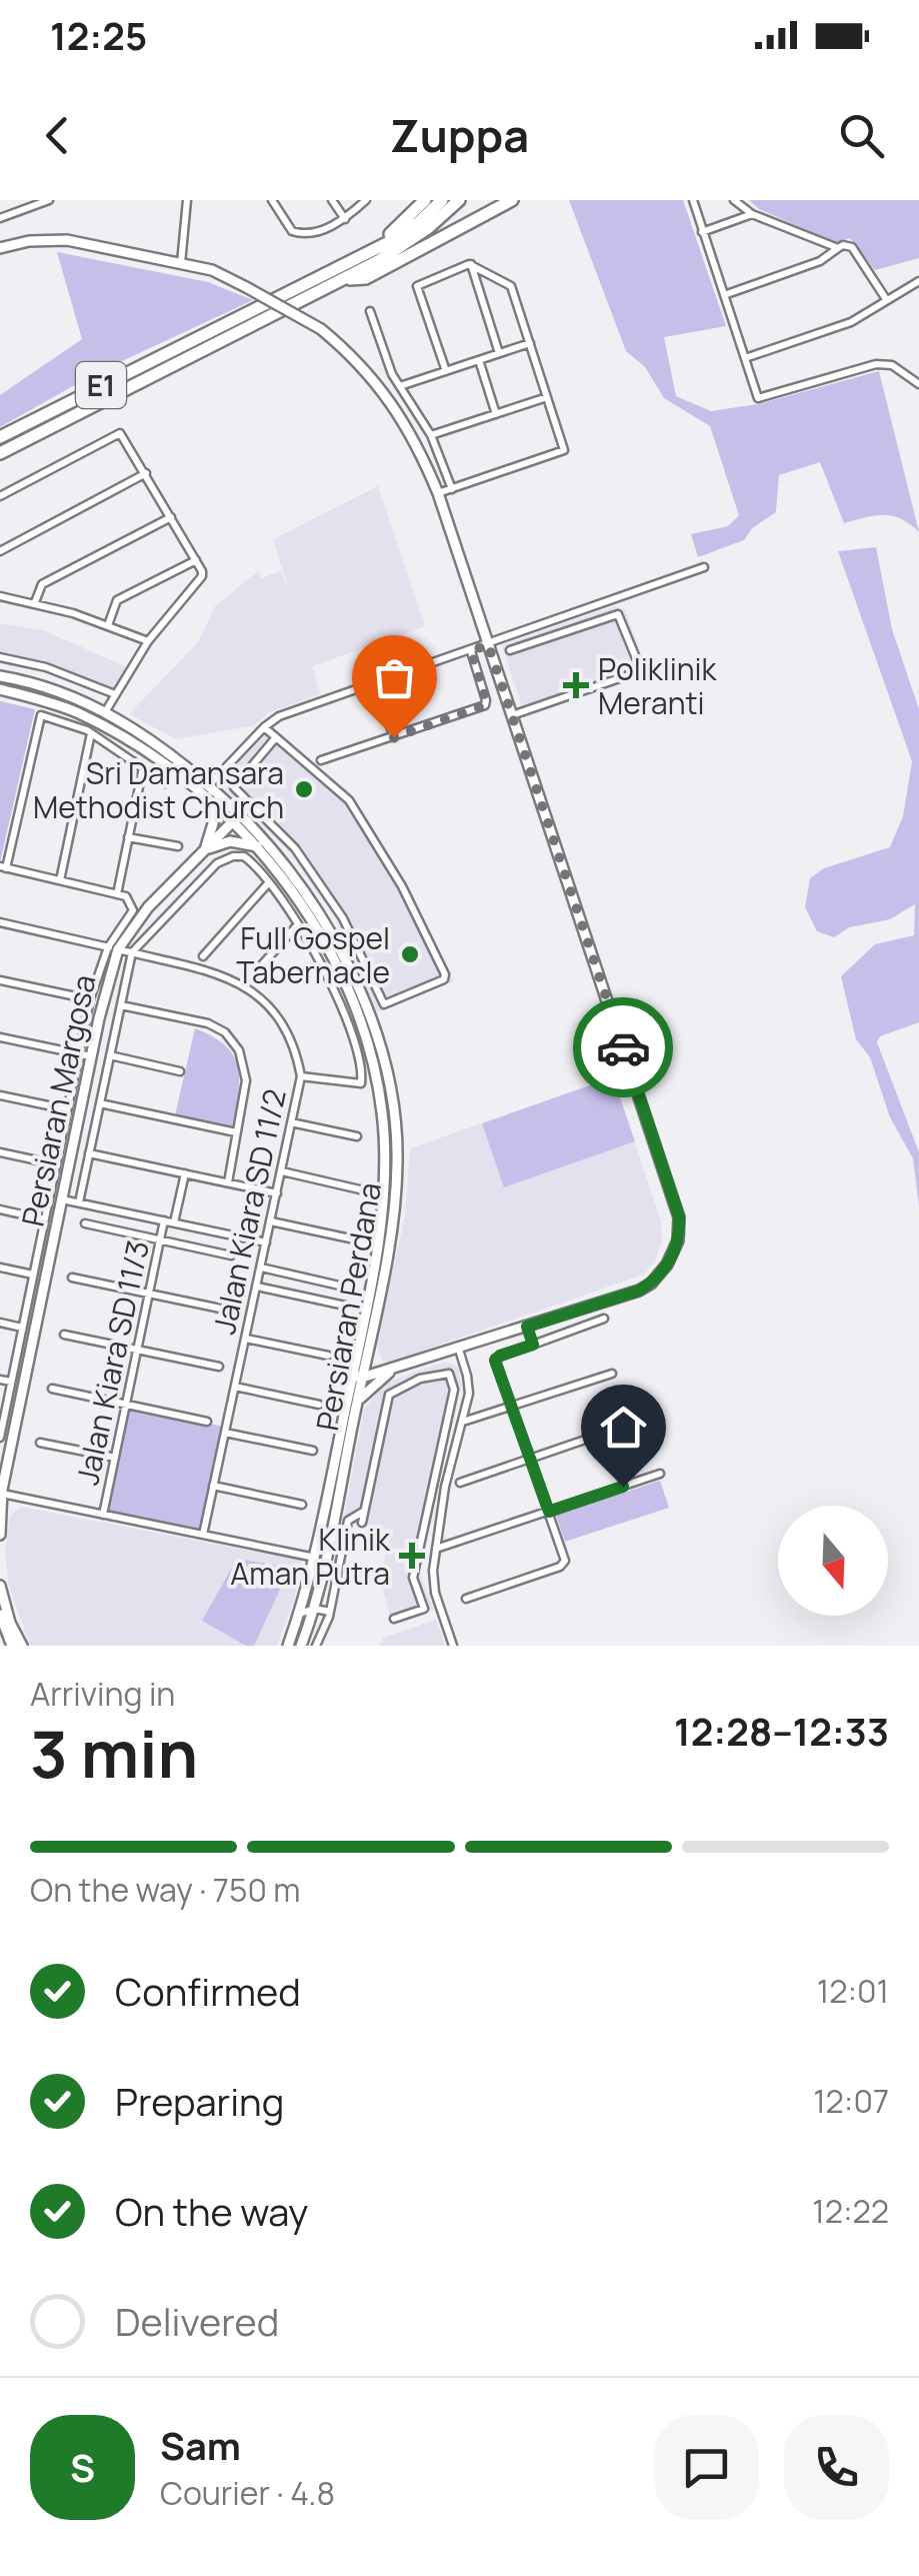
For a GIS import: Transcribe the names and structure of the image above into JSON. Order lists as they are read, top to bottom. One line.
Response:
{"streets":{"highway":["E1"],"main road":["Persiaran Margosa","Persiaran Perdana"],"street":["Jalan Kiara SD 11/2","Jalan Kiara SD 11/3"]},"crossings":[["Persiaran Margosa","Jalan Kiara SD 11/2"],["Persiaran Margosa","Persiaran Perdana"]],"places":{"health":["Poliklinik Meranti","Klinik Aman Putra"],"other":["Sri Damansara Methodist Church","Full Gospel Tabernacle"]},"north":"bottom","page":{"status":"12:25","header":"Zuppa","heading":["3 min","Arriving in","12:28–12:33"],"panel":["Sam","Courier · 4.8"],"bar":"On the way · 750 m","list":[["Confirmed","12:01"],["Preparing","12:07"],["On the way","12:22"],"Delivered"],"round":"S"}}
